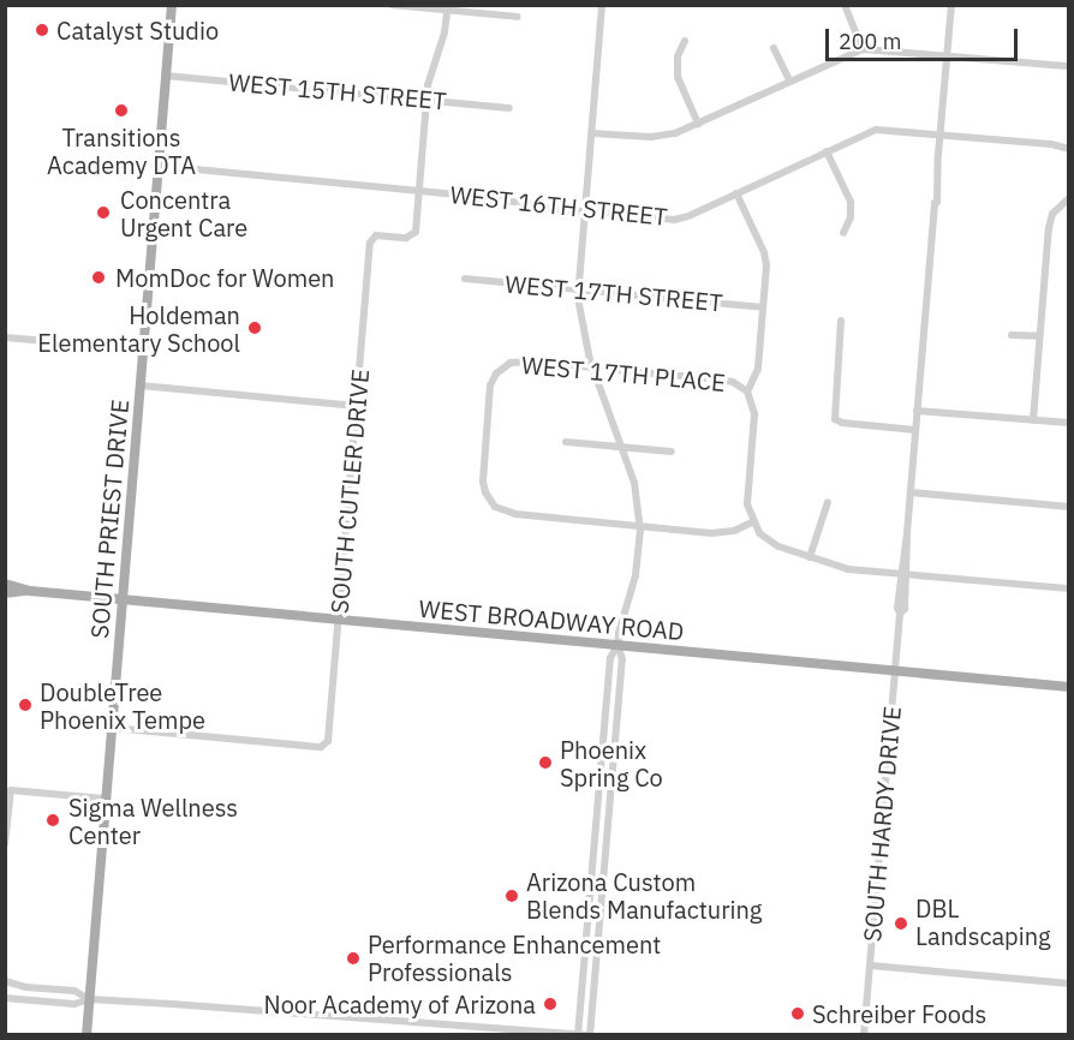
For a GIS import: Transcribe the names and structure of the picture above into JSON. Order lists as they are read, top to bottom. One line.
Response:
{"streets":{"main road":["SOUTH PRIEST DRIVE","WEST BROADWAY ROAD"],"street":["WEST 15TH STREET","WEST 16TH STREET","WEST 17TH STREET","WEST 17TH PLACE","SOUTH CUTLER DRIVE","SOUTH HARDY DRIVE"]},"crossings":[["WEST 15TH STREET","SOUTH PRIEST DRIVE"],["WEST 16TH STREET","SOUTH CUTLER DRIVE"],["WEST 16TH STREET","SOUTH PRIEST DRIVE"],["WEST 16TH STREET","SOUTH HARDY DRIVE"],["SOUTH CUTLER DRIVE","SOUTH PRIEST DRIVE"],["SOUTH CUTLER DRIVE","WEST BROADWAY ROAD"],["SOUTH PRIEST DRIVE","WEST BROADWAY ROAD"],["WEST BROADWAY ROAD","SOUTH HARDY DRIVE"]],"places":["Catalyst Studio","Transitions Academy DTA","Concentra Urgent Care","MomDoc for Women","Holdeman Elementary School","DoubleTree Phoenix Tempe","Phoenix Spring Co","Sigma Wellness Center","Arizona Custom Blends Manufacturing","DBL Landscaping","Performance Enhancement Professionals","Noor Academy of Arizona","Schreiber Foods"],"scale_bar":"200 m"}
